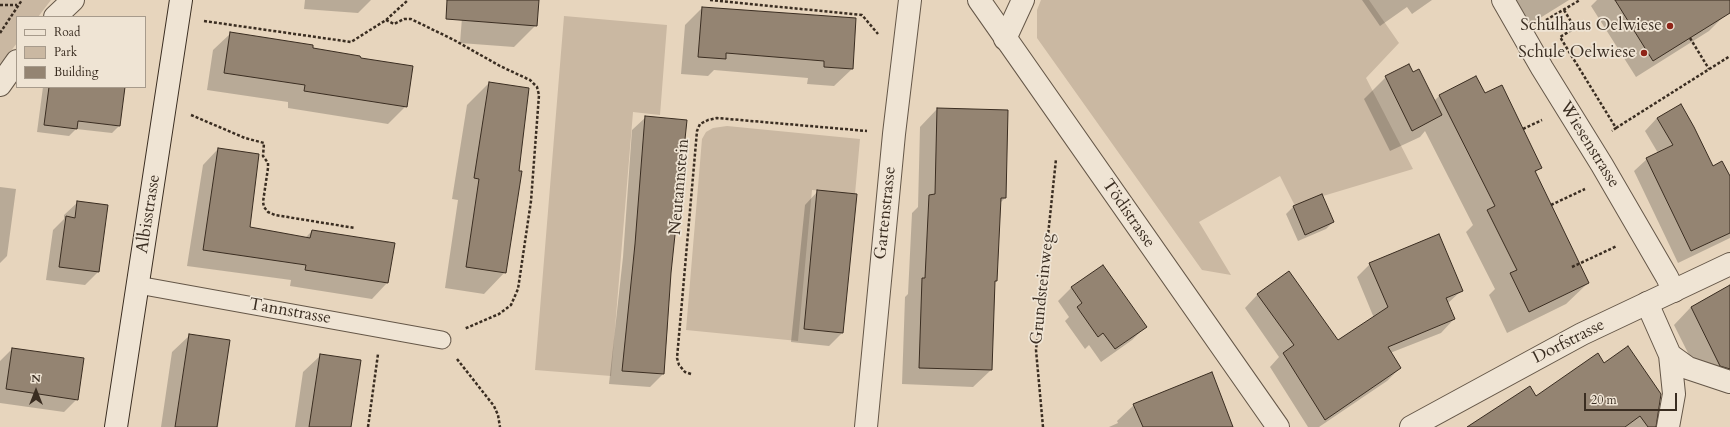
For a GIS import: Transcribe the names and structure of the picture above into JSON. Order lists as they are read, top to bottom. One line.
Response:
{"streets":{"street":["Wiesenstrasse","Gartenstrasse","Albisstrasse","Tödistrasse","Dorfstrasse"],"lane":["Tannstrasse"],"path":["Neutannstein","Grundsteinweg"]},"crossings":[["Wiesenstrasse","Dorfstrasse"],["Albisstrasse","Tannstrasse"]],"places":["Schulhaus Oelwiese","Schule Oelwiese"],"legend":["Road","Park","Building"],"scale_bar":"20 m","north":"top"}
